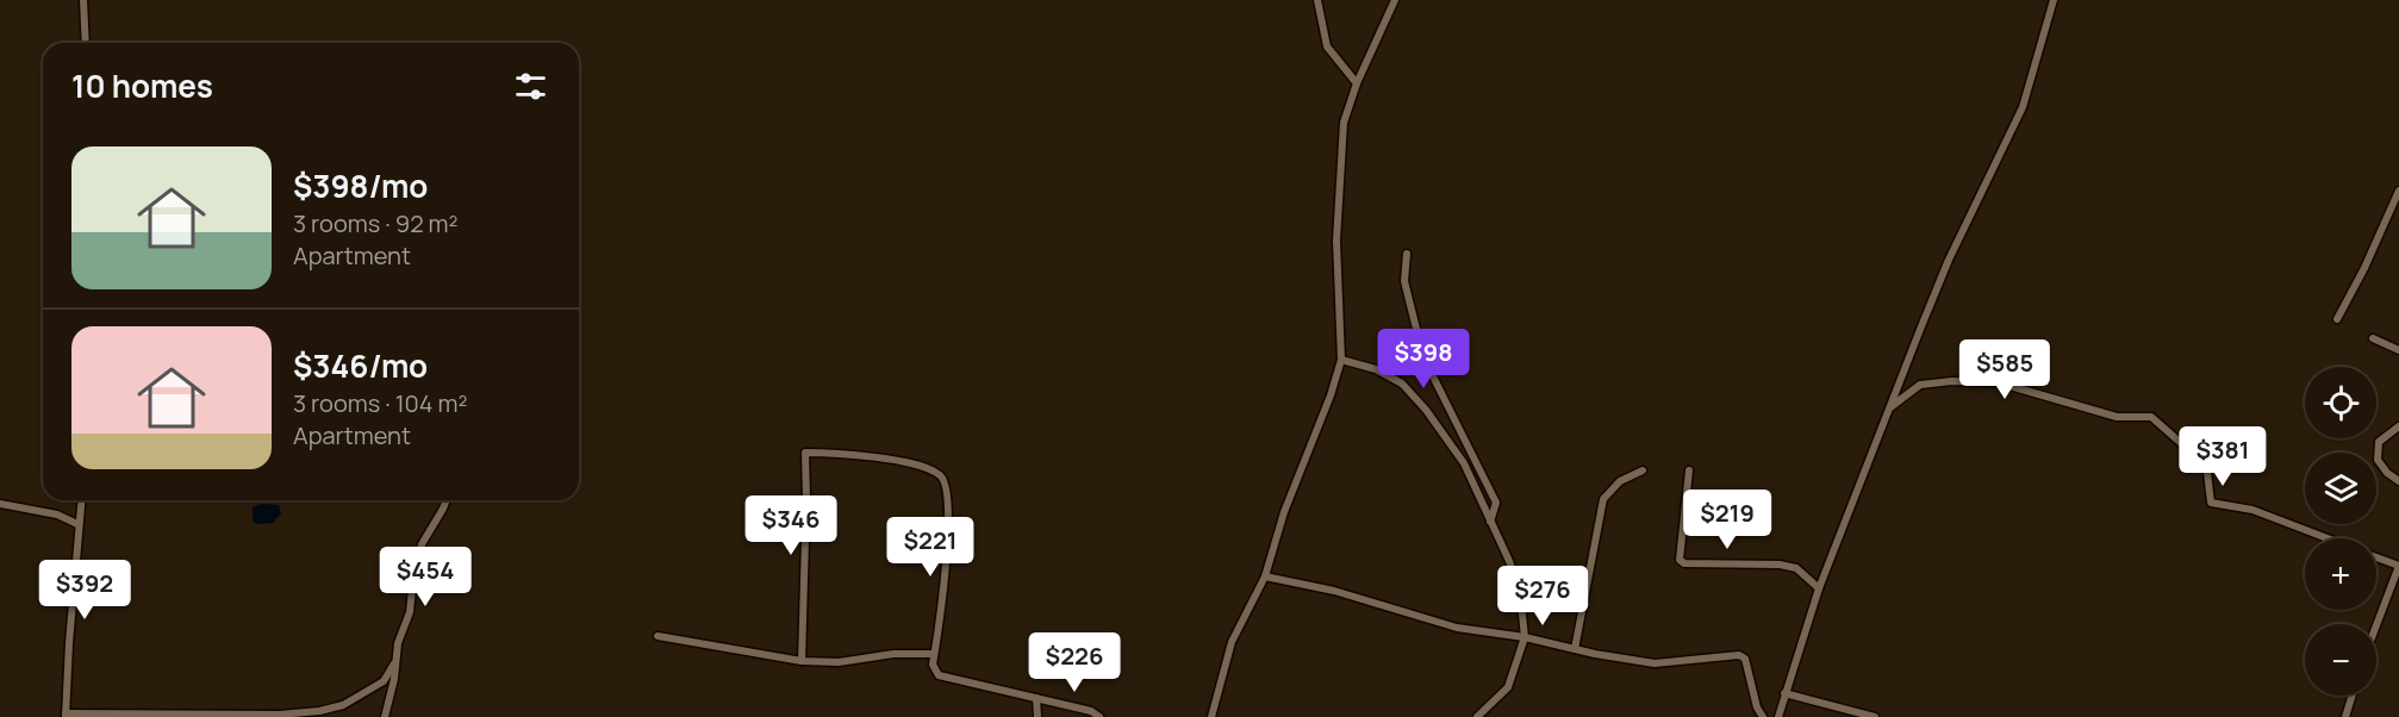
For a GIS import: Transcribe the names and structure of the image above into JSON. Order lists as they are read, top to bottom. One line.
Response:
{"page":{"heading":"10 homes","list":[{"name":"$398/mo","note":"3 rooms · 92 m² · Apartment"},{"name":"$346/mo","note":"3 rooms · 104 m² · Apartment"}],"price":["$398","$585","$381","$219","$346","$221","$454","$392","$276","$226"],"map_buttons":["+","−"]}}
